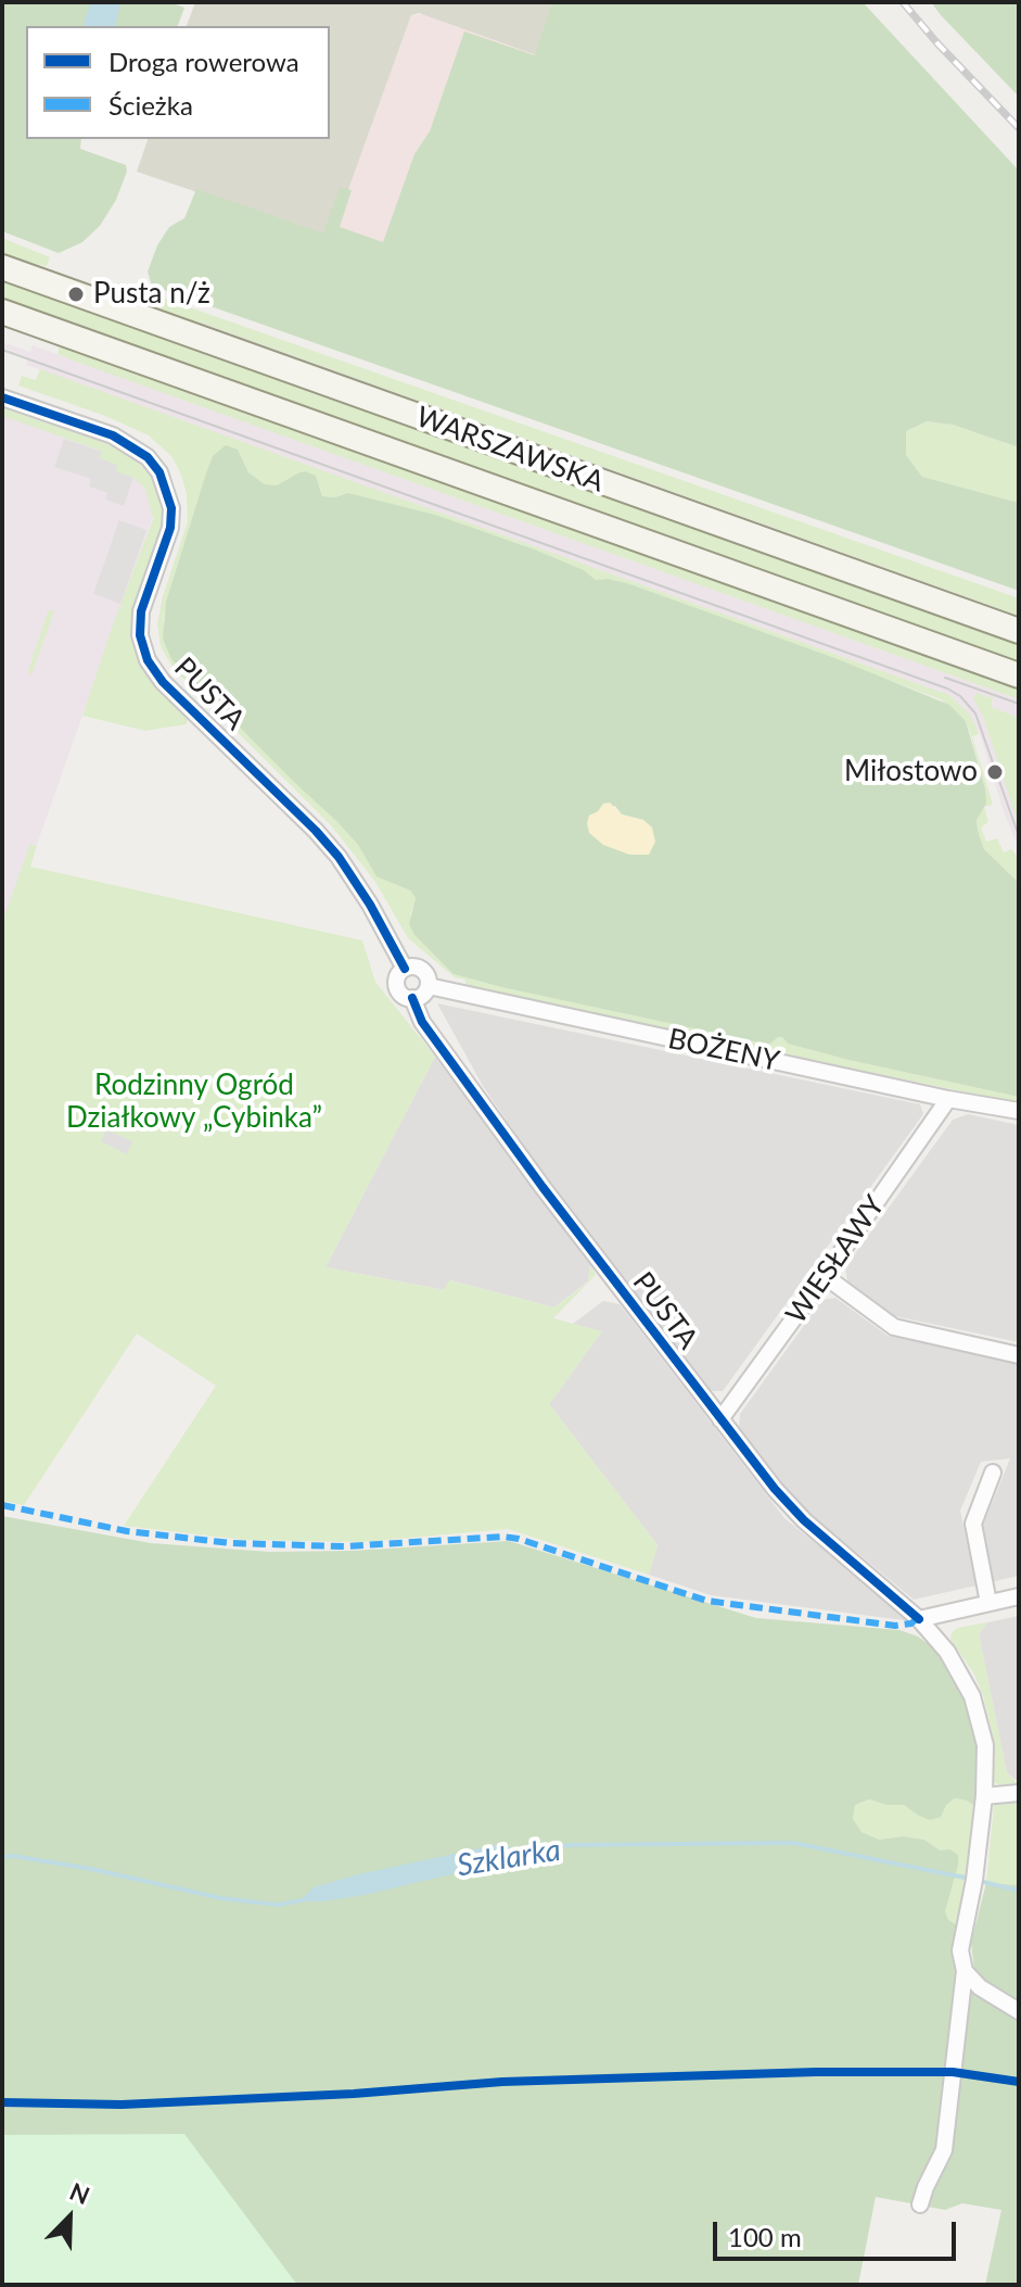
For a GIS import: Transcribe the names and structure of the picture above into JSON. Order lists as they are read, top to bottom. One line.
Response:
{"streets":{"main road":["WARSZAWSKA"],"street":["PUSTA","BOŻENY","WIESŁAWY"]},"crossings":[["PUSTA","BOŻENY"],["PUSTA","WIESŁAWY"],["BOŻENY","WIESŁAWY"]],"water":["Szklarka"],"parks":["Rodzinny Ogród Działkowy „Cybinka”"],"places":["Pusta n/ż","Miłostowo"],"legend":["Droga rowerowa","Ścieżka"],"scale_bar":"100 m","north":"top right"}
